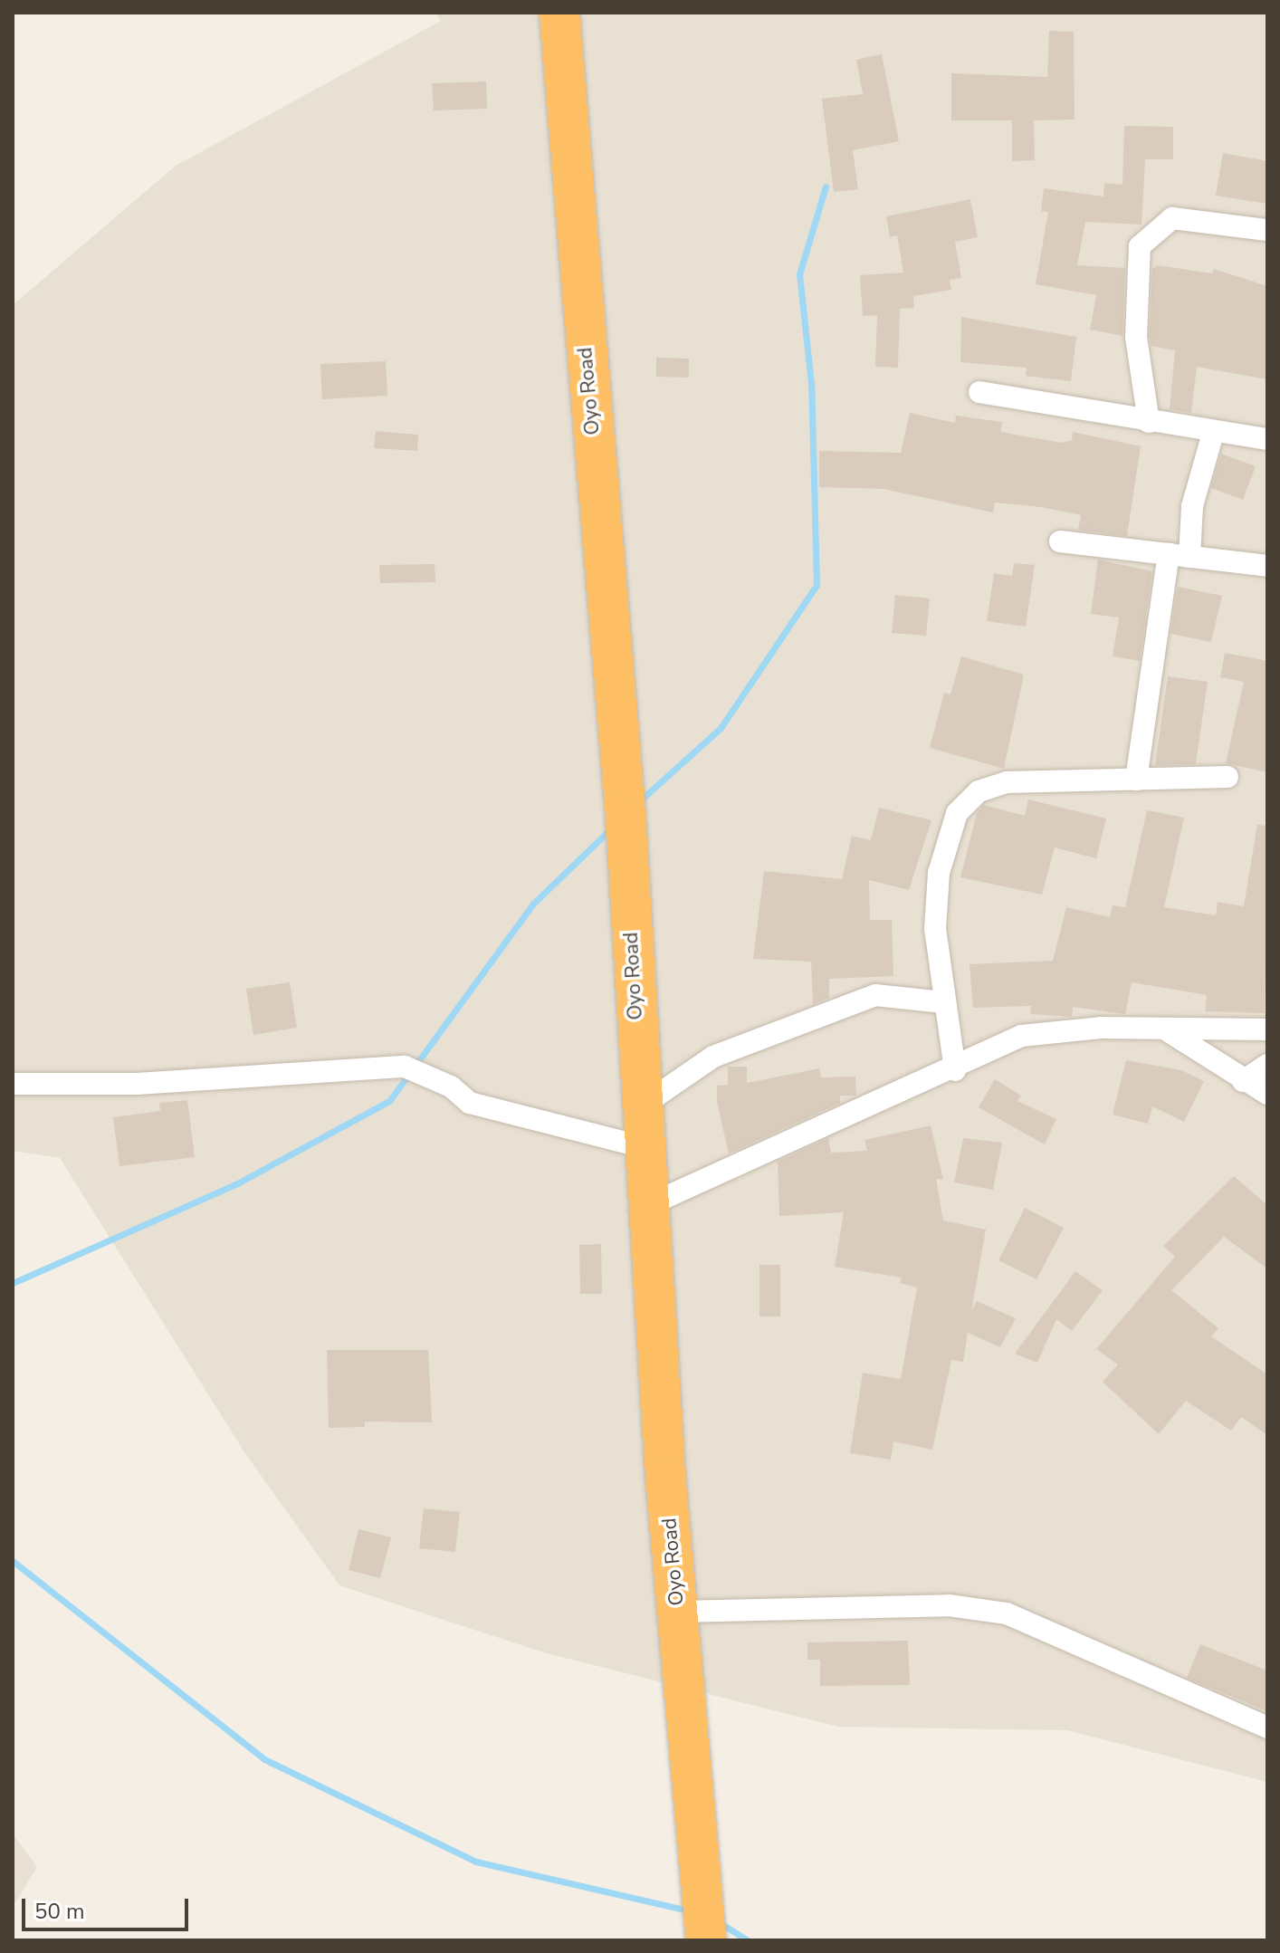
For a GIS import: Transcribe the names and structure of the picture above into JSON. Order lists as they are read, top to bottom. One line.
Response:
{"streets":{"highway":["Oyo Road"]},"scale_bar":"50 m"}
